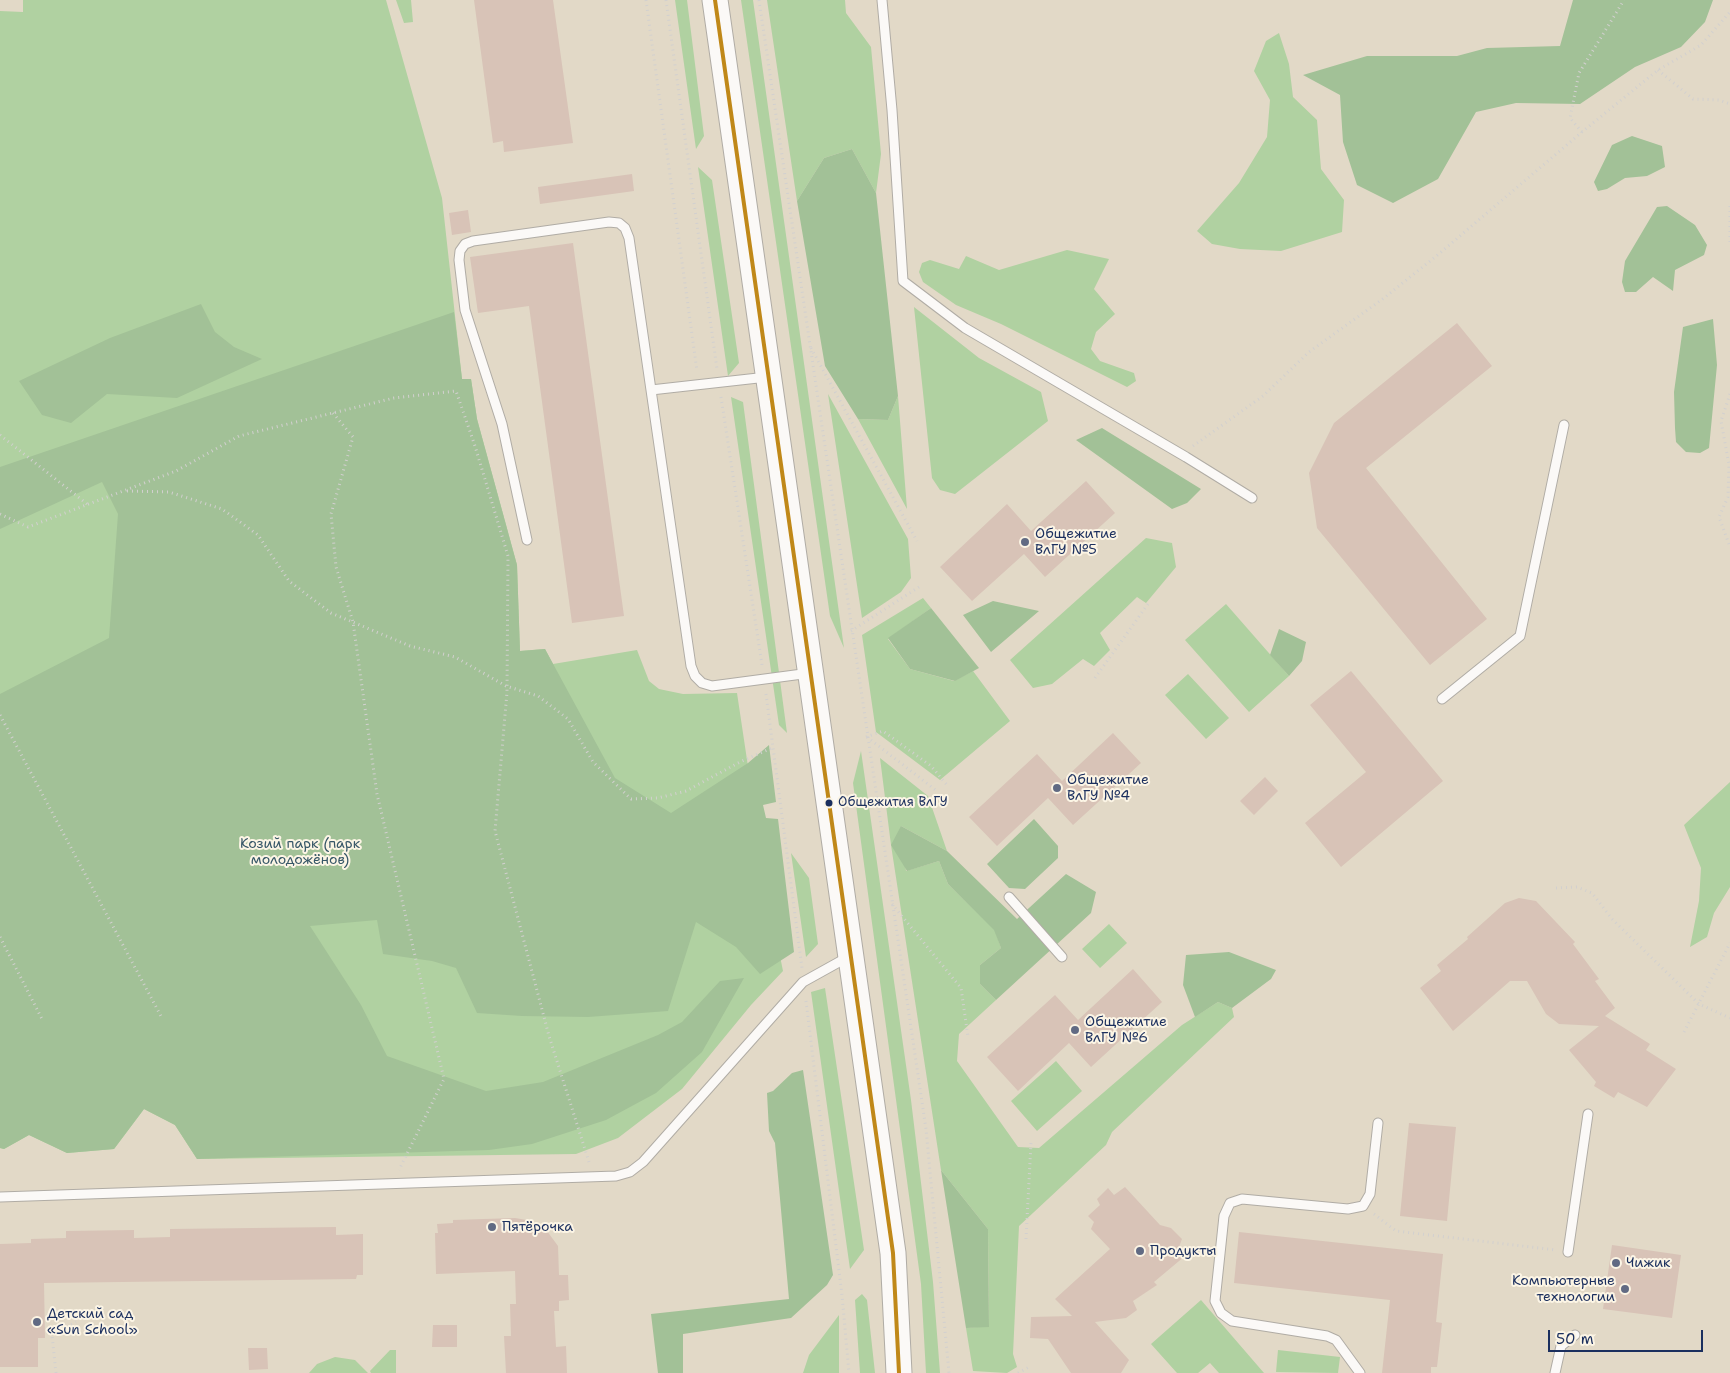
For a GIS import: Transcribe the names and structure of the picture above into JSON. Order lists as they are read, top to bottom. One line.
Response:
{"parks":["Козий парк (парк молодожёнов)"],"places":["Общежитие ВлГУ №5","Общежитие ВлГУ №4","Общежития ВлГУ","Общежитие ВлГУ №6","Пятёрочка","Продукты","Чижик","Компьютерные технологии","Детский сад «Sun School»"],"scale_bar":"50 m"}
